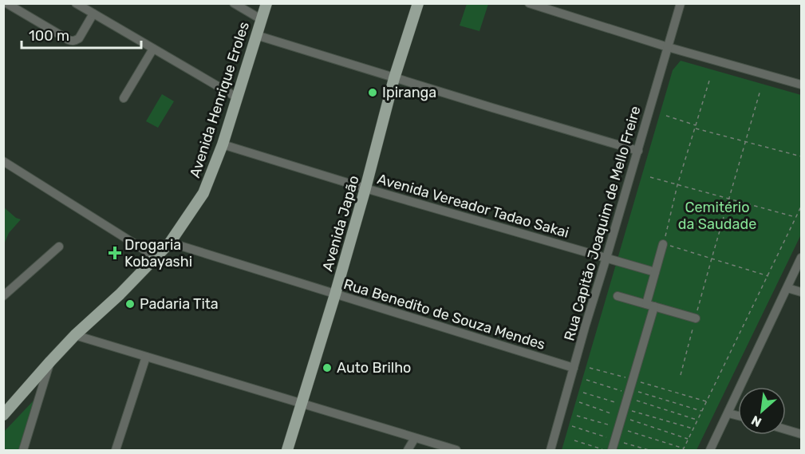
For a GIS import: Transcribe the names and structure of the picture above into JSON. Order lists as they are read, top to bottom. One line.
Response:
{"streets":{"main road":["Avenida Henrique Eroles","Avenida Japão"],"street":["Avenida Vereador Tadao Sakai","Rua Capitão Joaquim de Mello Freire","Rua Benedito de Souza Mendes"]},"crossings":[["Avenida Henrique Eroles","Avenida Vereador Tadao Sakai"],["Avenida Henrique Eroles","Rua Benedito de Souza Mendes"],["Avenida Vereador Tadao Sakai","Avenida Japão"],["Avenida Vereador Tadao Sakai","Rua Capitão Joaquim de Mello Freire"],["Avenida Japão","Rua Benedito de Souza Mendes"],["Rua Capitão Joaquim de Mello Freire","Rua Benedito de Souza Mendes"]],"parks":["Cemitério da Saudade"],"places":{"other":["Ipiranga","Padaria Tita","Auto Brilho"],"health":["Drogaria Kobayashi"]},"scale_bar":"100 m","north":"bottom left"}
